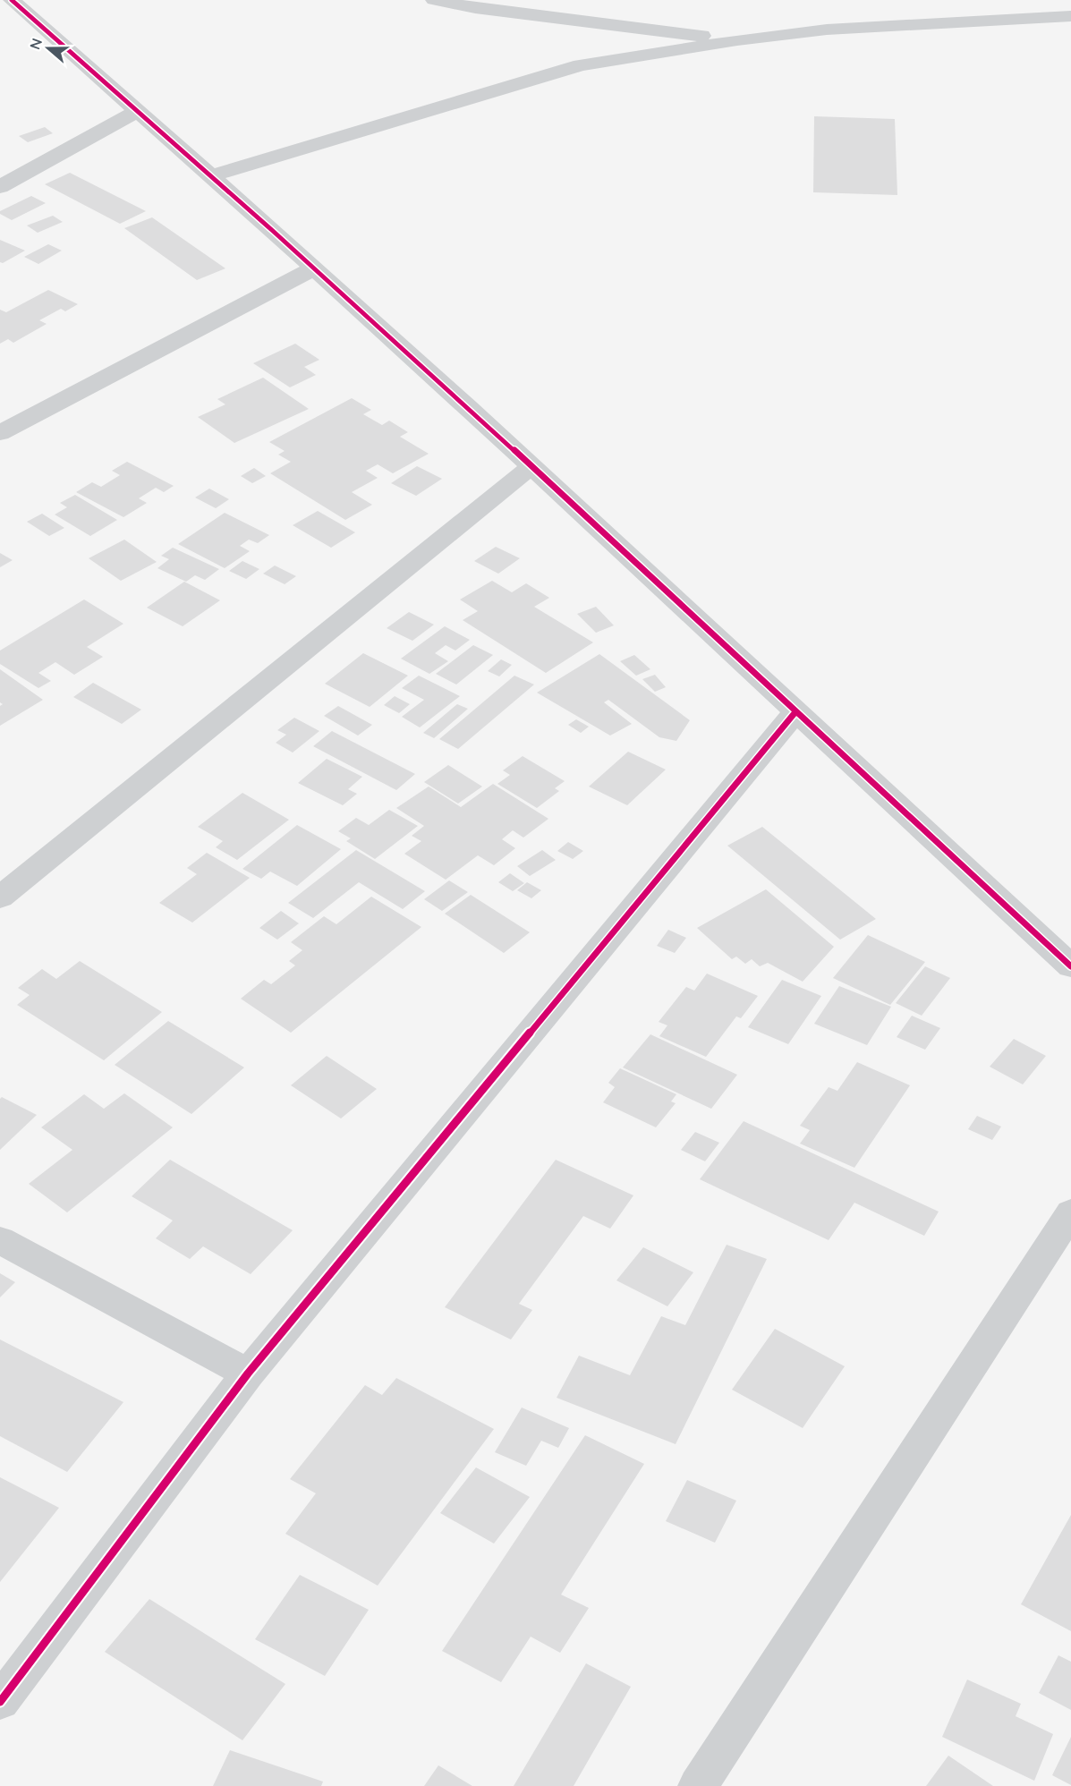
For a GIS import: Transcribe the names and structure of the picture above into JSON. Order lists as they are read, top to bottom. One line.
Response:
{"north":"left"}
